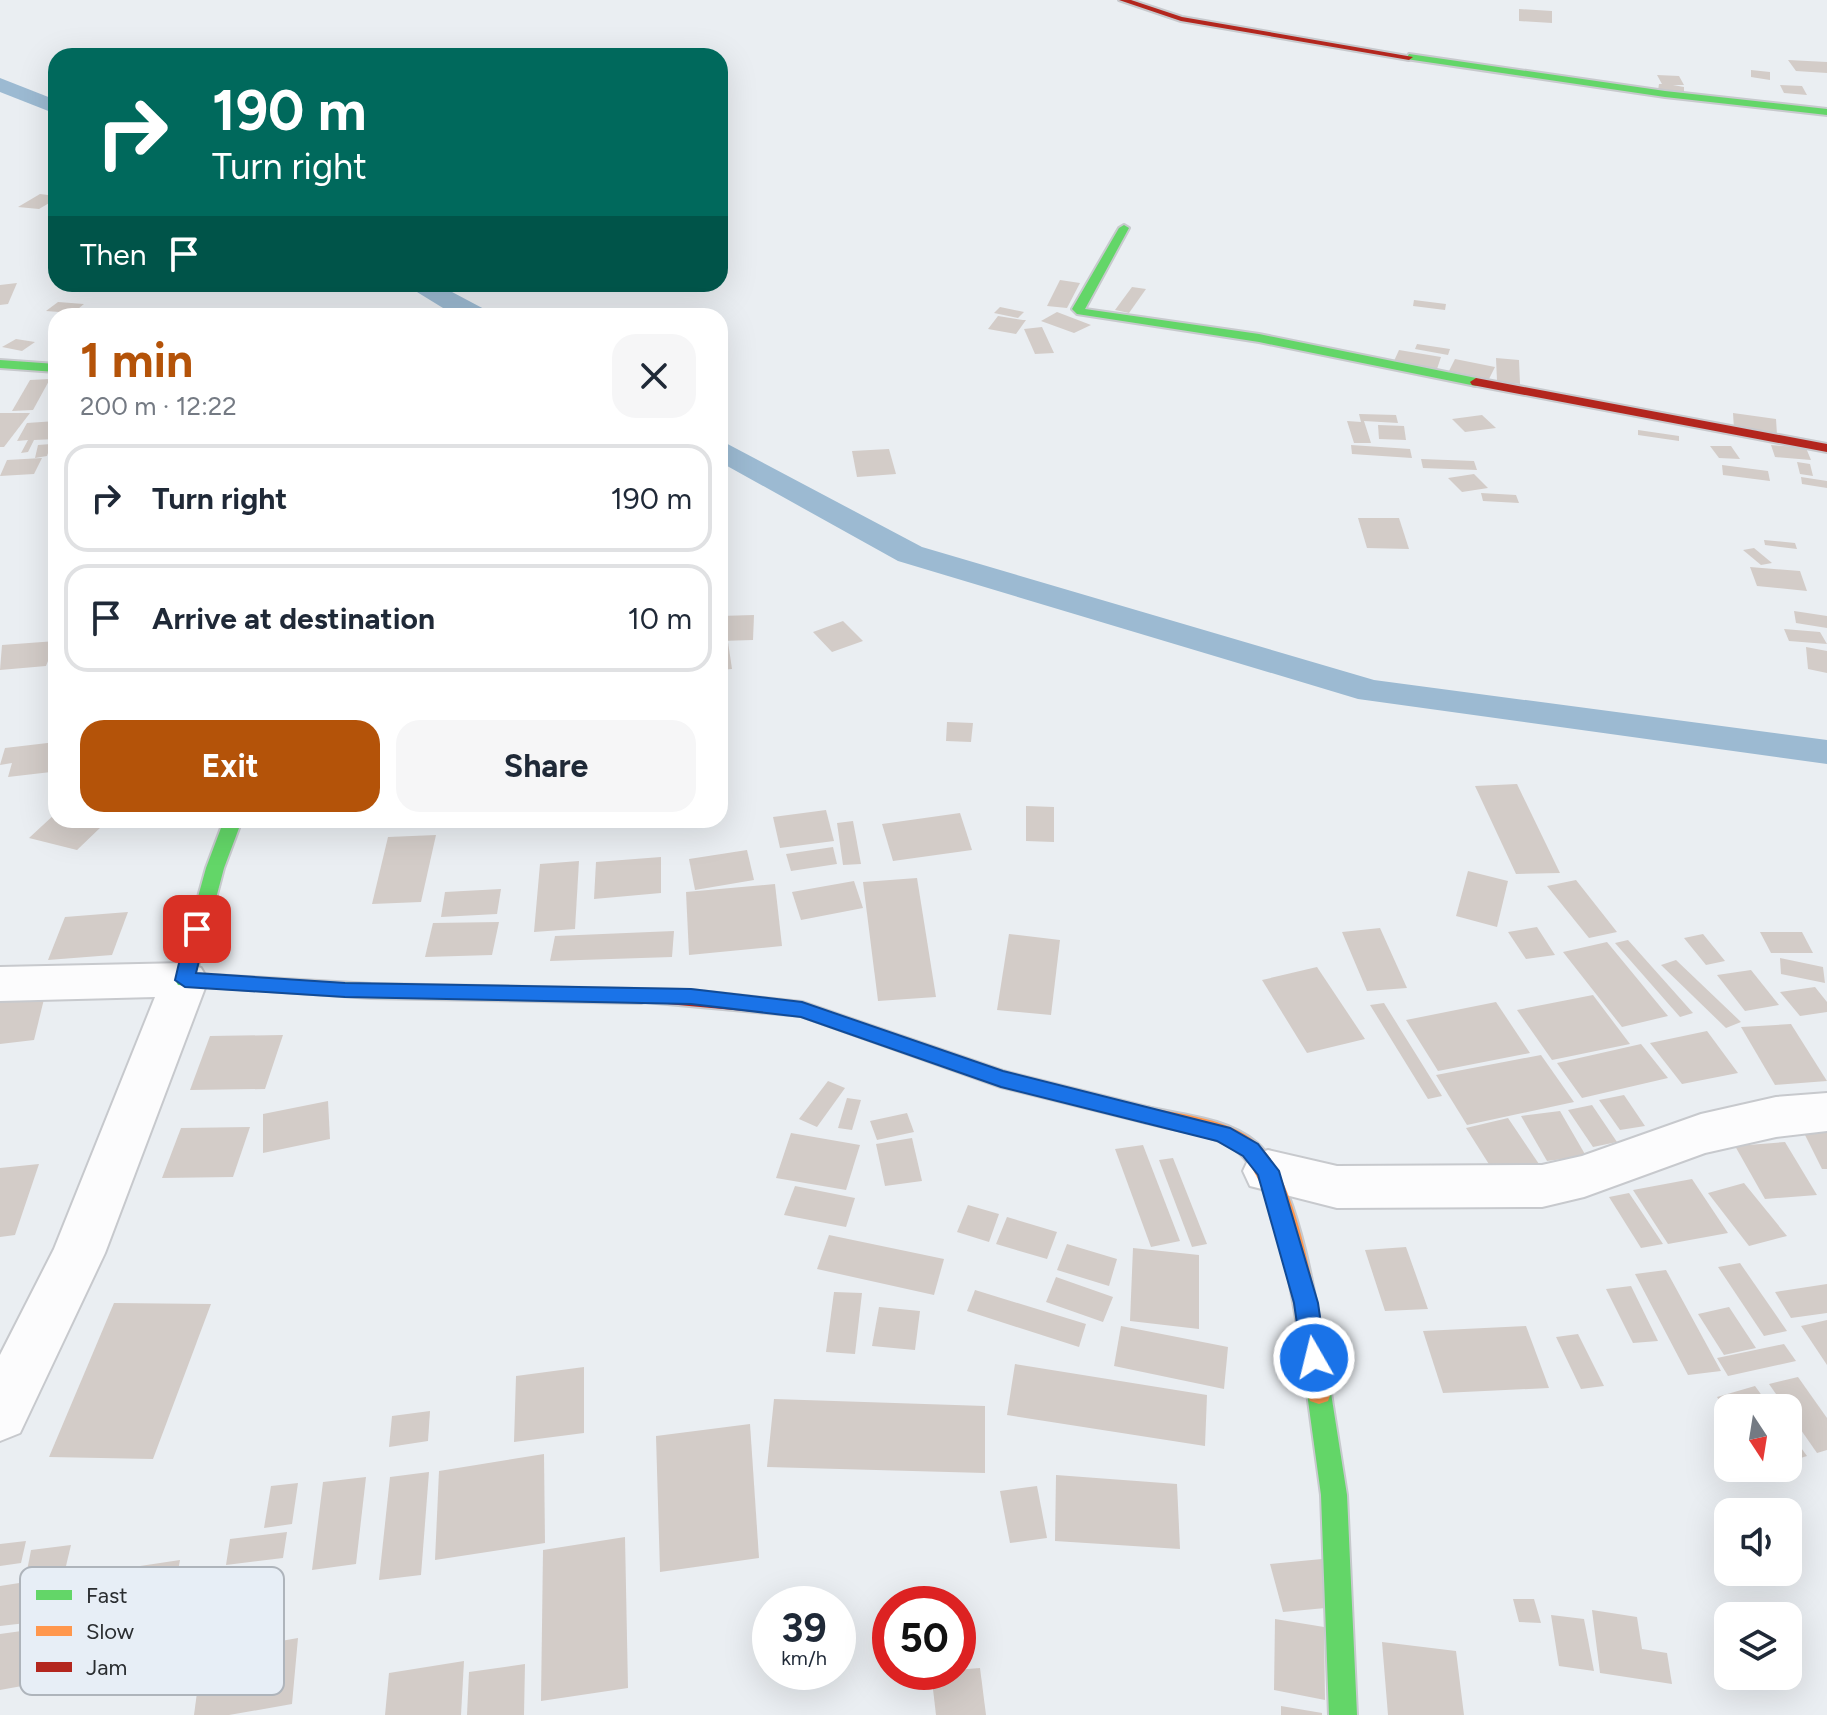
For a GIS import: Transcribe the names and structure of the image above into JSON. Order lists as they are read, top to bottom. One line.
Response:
{"legend":["Fast","Slow","Jam"],"north":"bottom","page":{"turn":["190 m","Turn right"],"then":"Then","heading":["1 min","200 m · 12:22"],"list":[{"name":"Turn right","value":"190 m"},{"name":"Arrive at destination","value":"10 m"}],"buttons":["Exit","Share"],"speed":"39 km/h","limit":"50"}}
